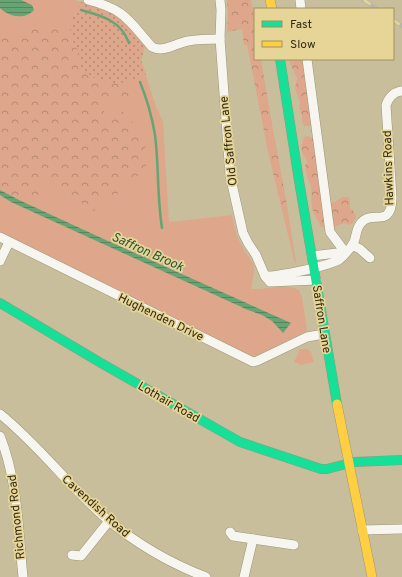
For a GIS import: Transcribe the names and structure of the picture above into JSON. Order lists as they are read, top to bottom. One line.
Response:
{"streets":{"main road":["Saffron Lane","Lothair Road"],"street":["Old Saffron Lane","Hawkins Road","Hughenden Drive","Cavendish Road","Richmond Road"]},"crossings":[["Hawkins Road","Saffron Lane"],["Hughenden Drive","Saffron Lane"],["Saffron Lane","Lothair Road"]],"water":["Saffron Brook"],"legend":["Fast","Slow"]}
